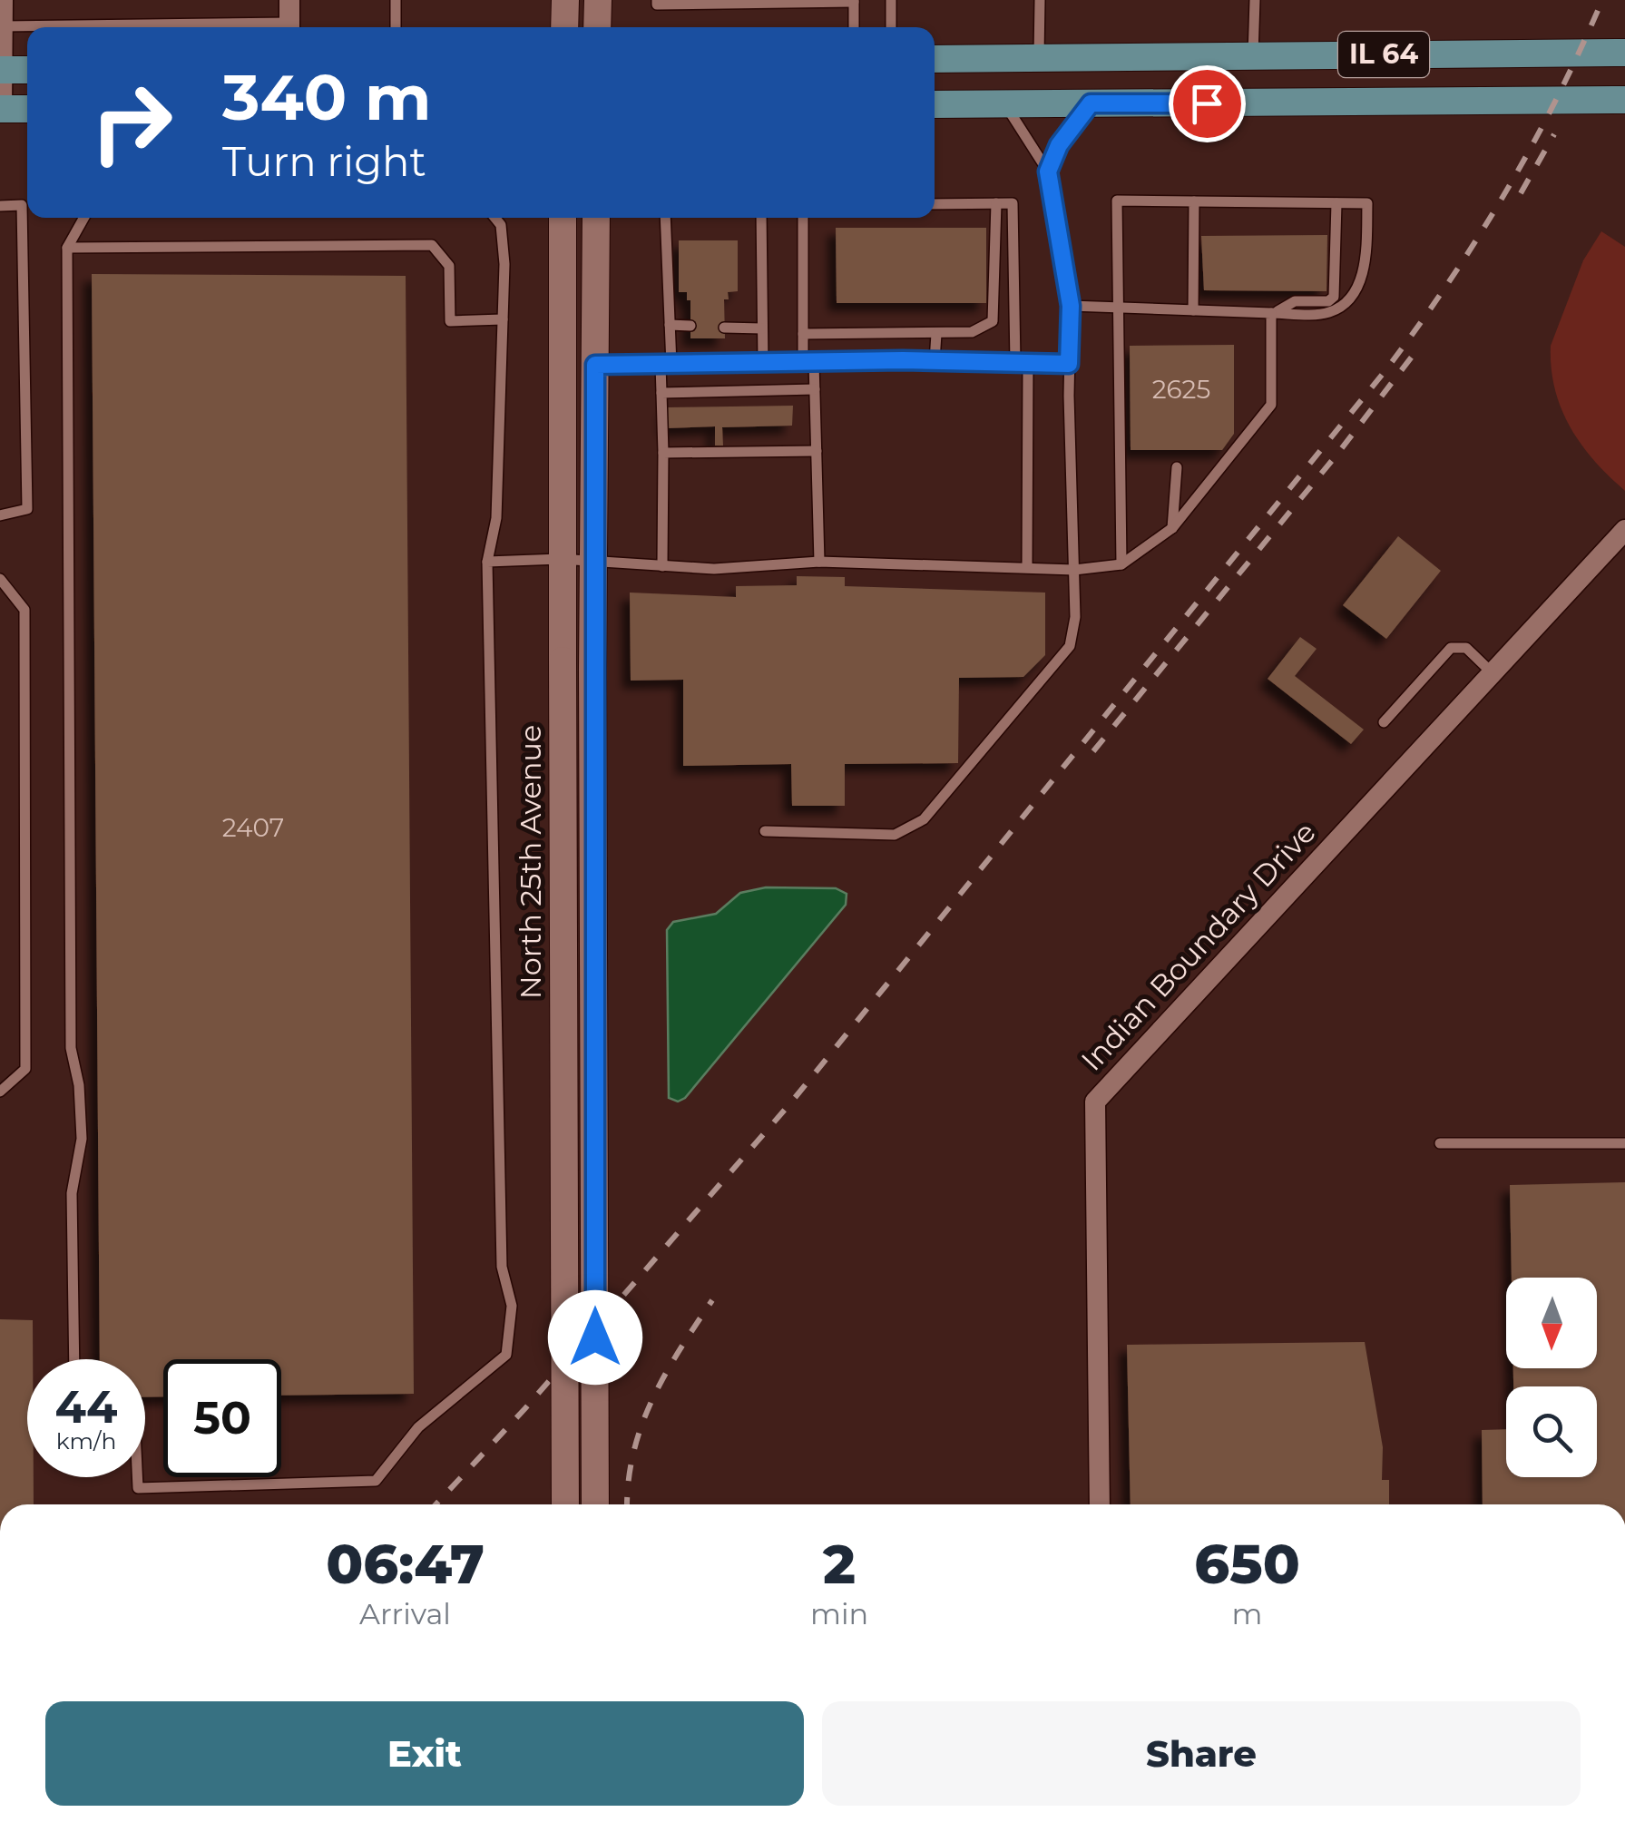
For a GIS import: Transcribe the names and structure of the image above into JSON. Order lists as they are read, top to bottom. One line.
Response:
{"streets":{"main road":["IL 64","North 25th Avenue"],"street":["Indian Boundary Drive"]},"house_numbers":["2625","2407"],"north":"bottom","page":{"turn":["340 m","Turn right"],"speed":"44 km/h","limit":"50","eta":["06:47","Arrival","2","min","650","m"],"buttons":["Exit","Share"]}}
